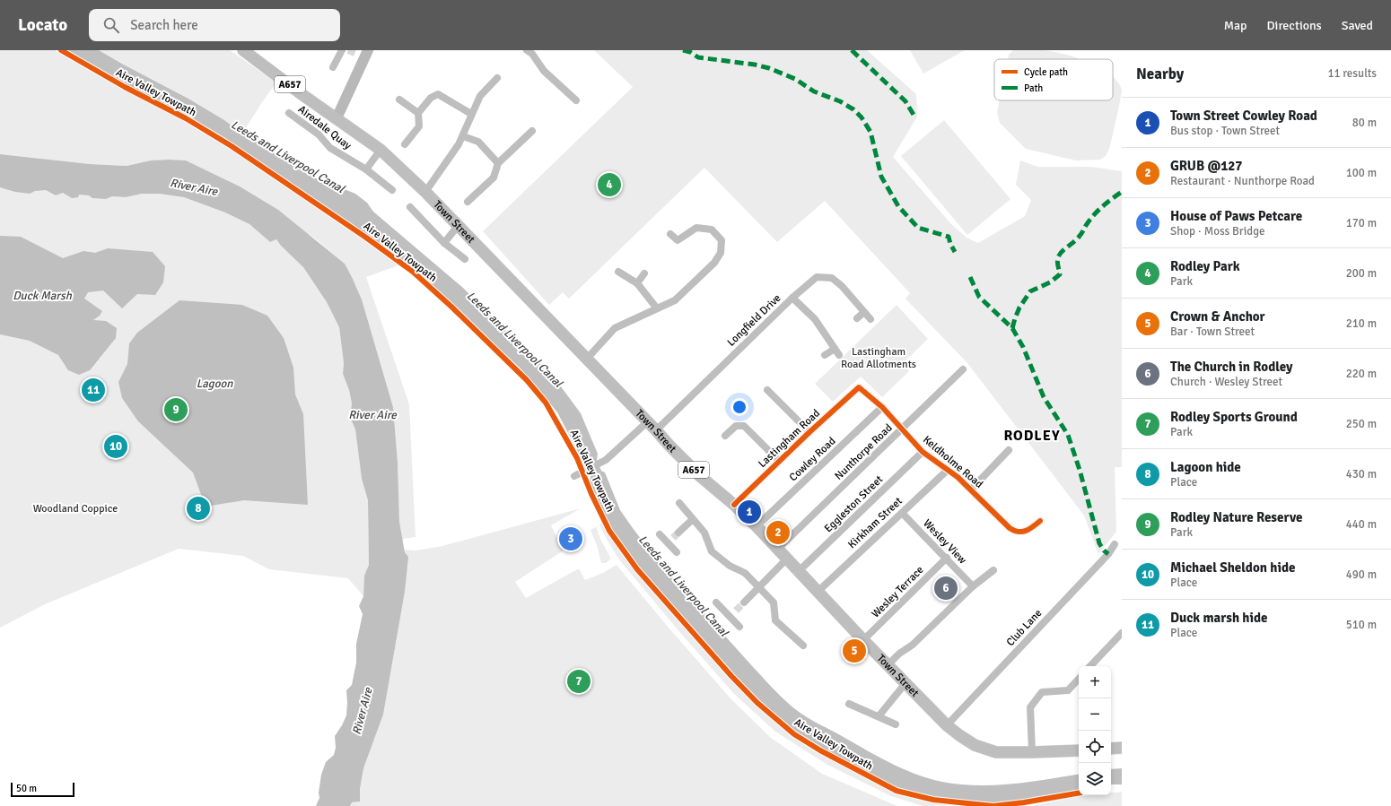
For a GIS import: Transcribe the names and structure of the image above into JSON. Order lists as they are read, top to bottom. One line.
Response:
{"streets":{"main road":["A657","Town Street"],"street":["Airedale Quay","Longfield Drive","Lastingham Road","Nunthorpe Road","Cowley Road","Keldholme Road","Eggleston Street","Kirkham Street","Wesley View","Wesley Terrace","Club Lane"],"cycle path":["Aire Valley Towpath"]},"crossings":[["A657","Town Street"],["Town Street","Longfield Drive"],["Town Street","Lastingham Road"],["Town Street","Nunthorpe Road"],["Town Street","Cowley Road"],["Town Street","Eggleston Street"],["Town Street","Kirkham Street"],["Town Street","Wesley Terrace"],["Town Street","Club Lane"],["Lastingham Road","Keldholme Road"],["Nunthorpe Road","Keldholme Road"],["Cowley Road","Keldholme Road"],["Keldholme Road","Eggleston Street"],["Keldholme Road","Kirkham Street"],["Kirkham Street","Wesley View"],["Wesley View","Wesley Terrace"]],"districts":["RODLEY"],"water":["Leeds and Liverpool Canal","River Aire","Duck Marsh","Lagoon"],"parks":["Lastingham Road Allotments","Woodland Coppice"],"legend":["Cycle path","Path"],"scale_bar":"50 m","page":{"header":"Locato","search":"Search here","nav":["Map","Directions","Saved"],"heading":["Nearby","11 results"],"list":[{"mark":"1","name":"Town Street Cowley Road","note":"Bus stop · Town Street","value":"80 m"},{"mark":"2","name":"GRUB @127","note":"Restaurant · Nunthorpe Road","value":"100 m"},{"mark":"3","name":"House of Paws Petcare","note":"Shop · Moss Bridge","value":"170 m"},{"mark":"4","name":"Rodley Park","note":"Park","value":"200 m"},{"mark":"5","name":"Crown & Anchor","note":"Bar · Town Street","value":"210 m"},{"mark":"6","name":"The Church in Rodley","note":"Church · Wesley Street","value":"220 m"},{"mark":"7","name":"Rodley Sports Ground","note":"Park","value":"250 m"},{"mark":"8","name":"Lagoon hide","note":"Place","value":"430 m"},{"mark":"9","name":"Rodley Nature Reserve","note":"Park","value":"440 m"},{"mark":"10","name":"Michael Sheldon hide","note":"Place","value":"490 m"},{"mark":"11","name":"Duck marsh hide","note":"Place","value":"510 m"}],"pins":["4","11","9","10","8","1","2","3","6","5","7"],"map_buttons":["+","−"],"scale":"50 m"}}
